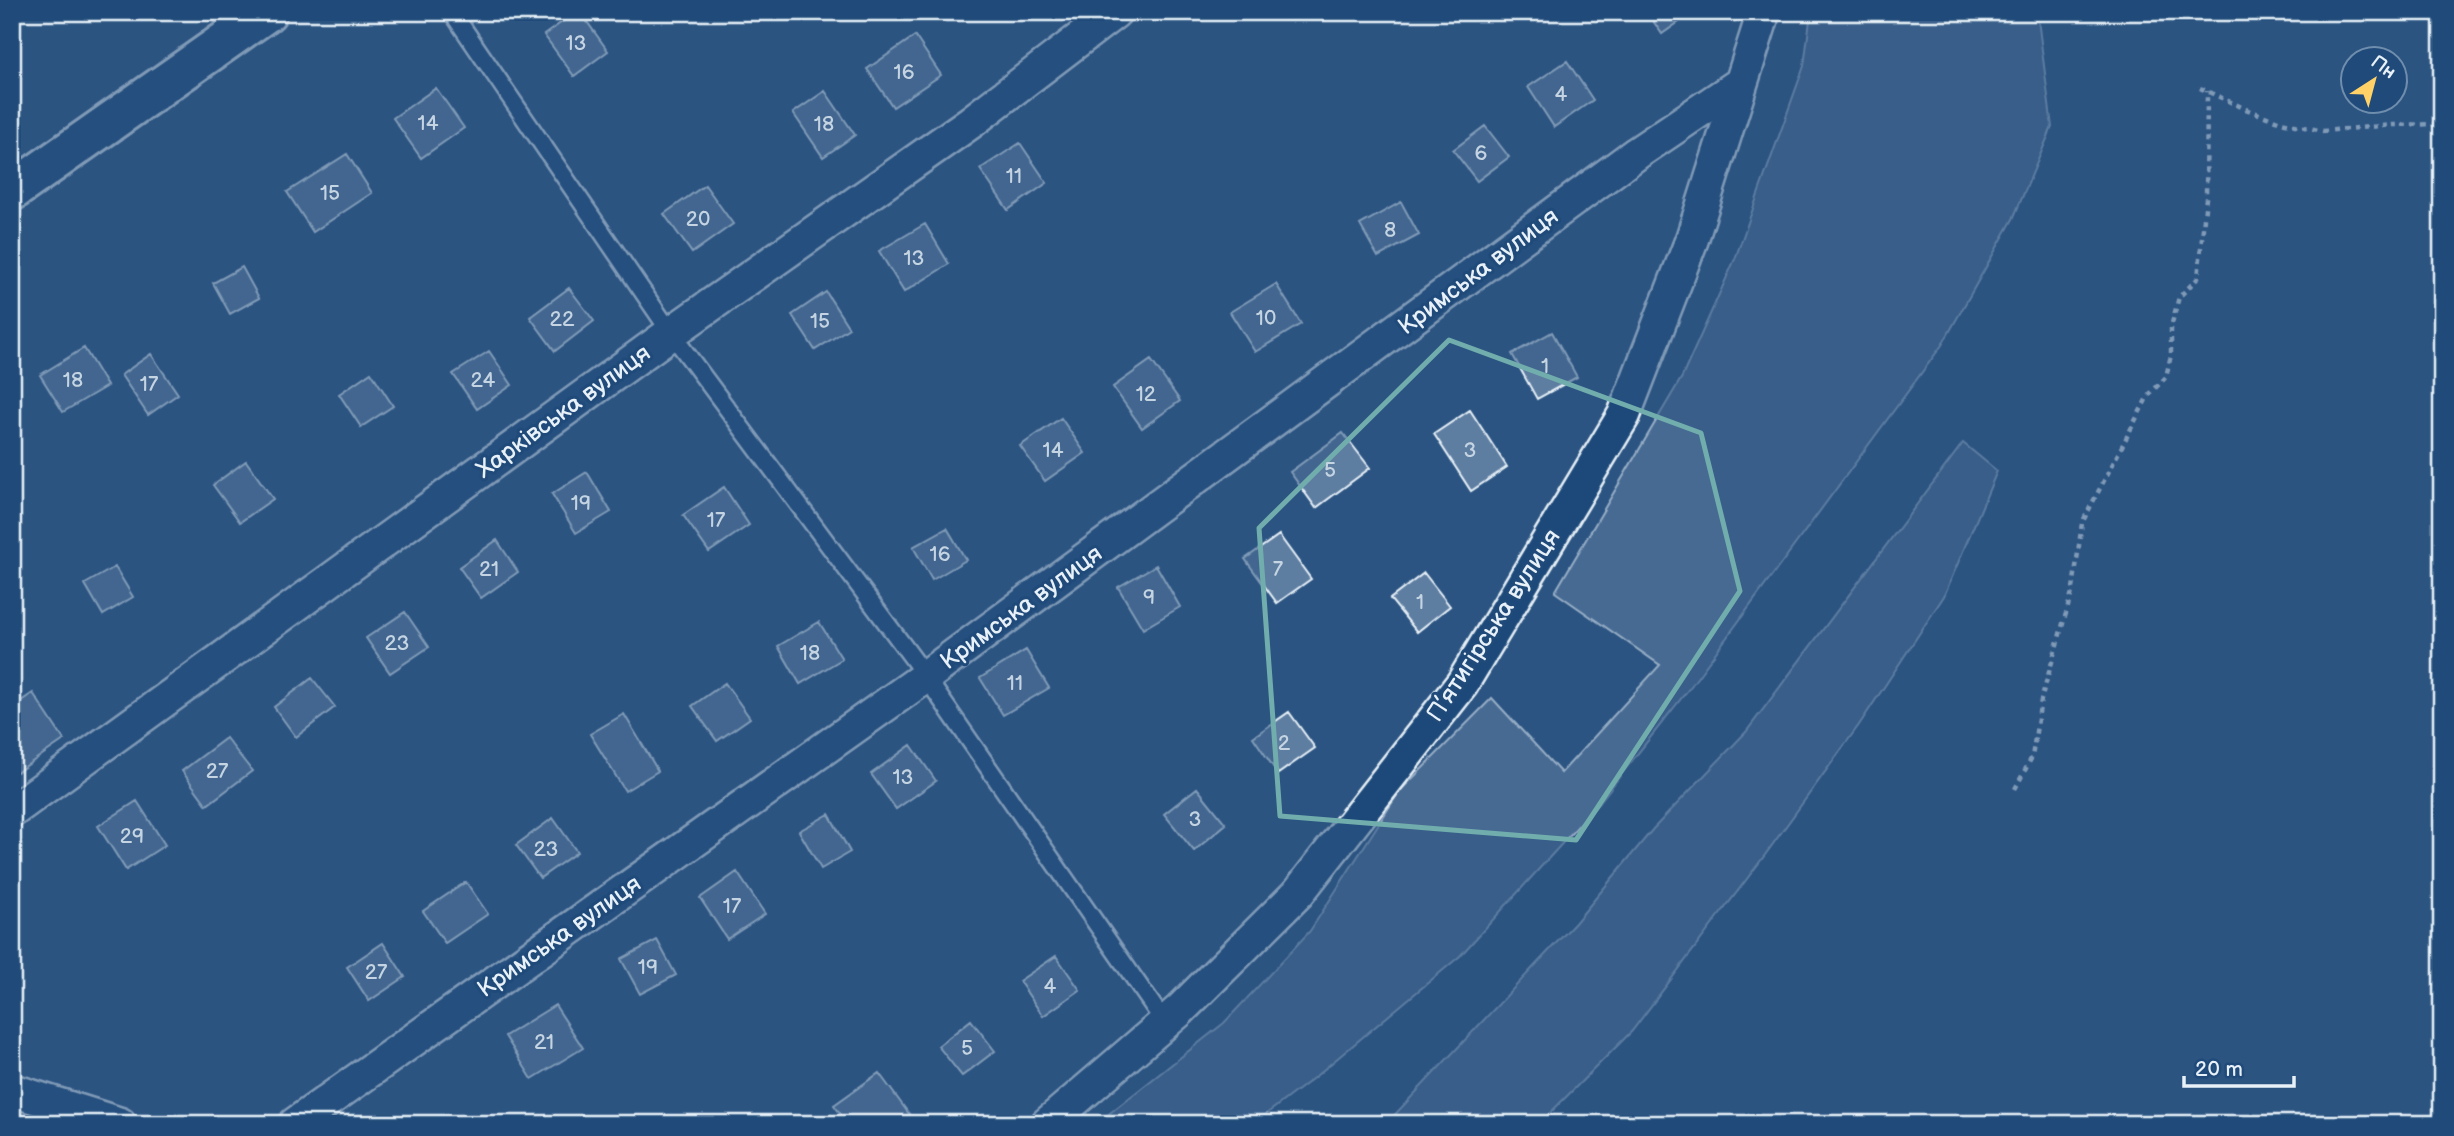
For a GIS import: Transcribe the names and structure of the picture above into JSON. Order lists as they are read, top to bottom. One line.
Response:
{"streets":{"street":["Кримська вулиця","Харківська вулиця","П’ятигірська вулиця"]},"crossings":[["Кримська вулиця","П’ятигірська вулиця"]],"house_numbers":["13","16","4","14","18","6","11","15","20","8","13","10","22","15","1","18","24","17","12","14","3","5","19","17","16","21","7","9","1","23","18","11","2","27","13","3","29","23","17","19","27","4","21","5"],"scale_bar":"20 m","north":"top right"}
